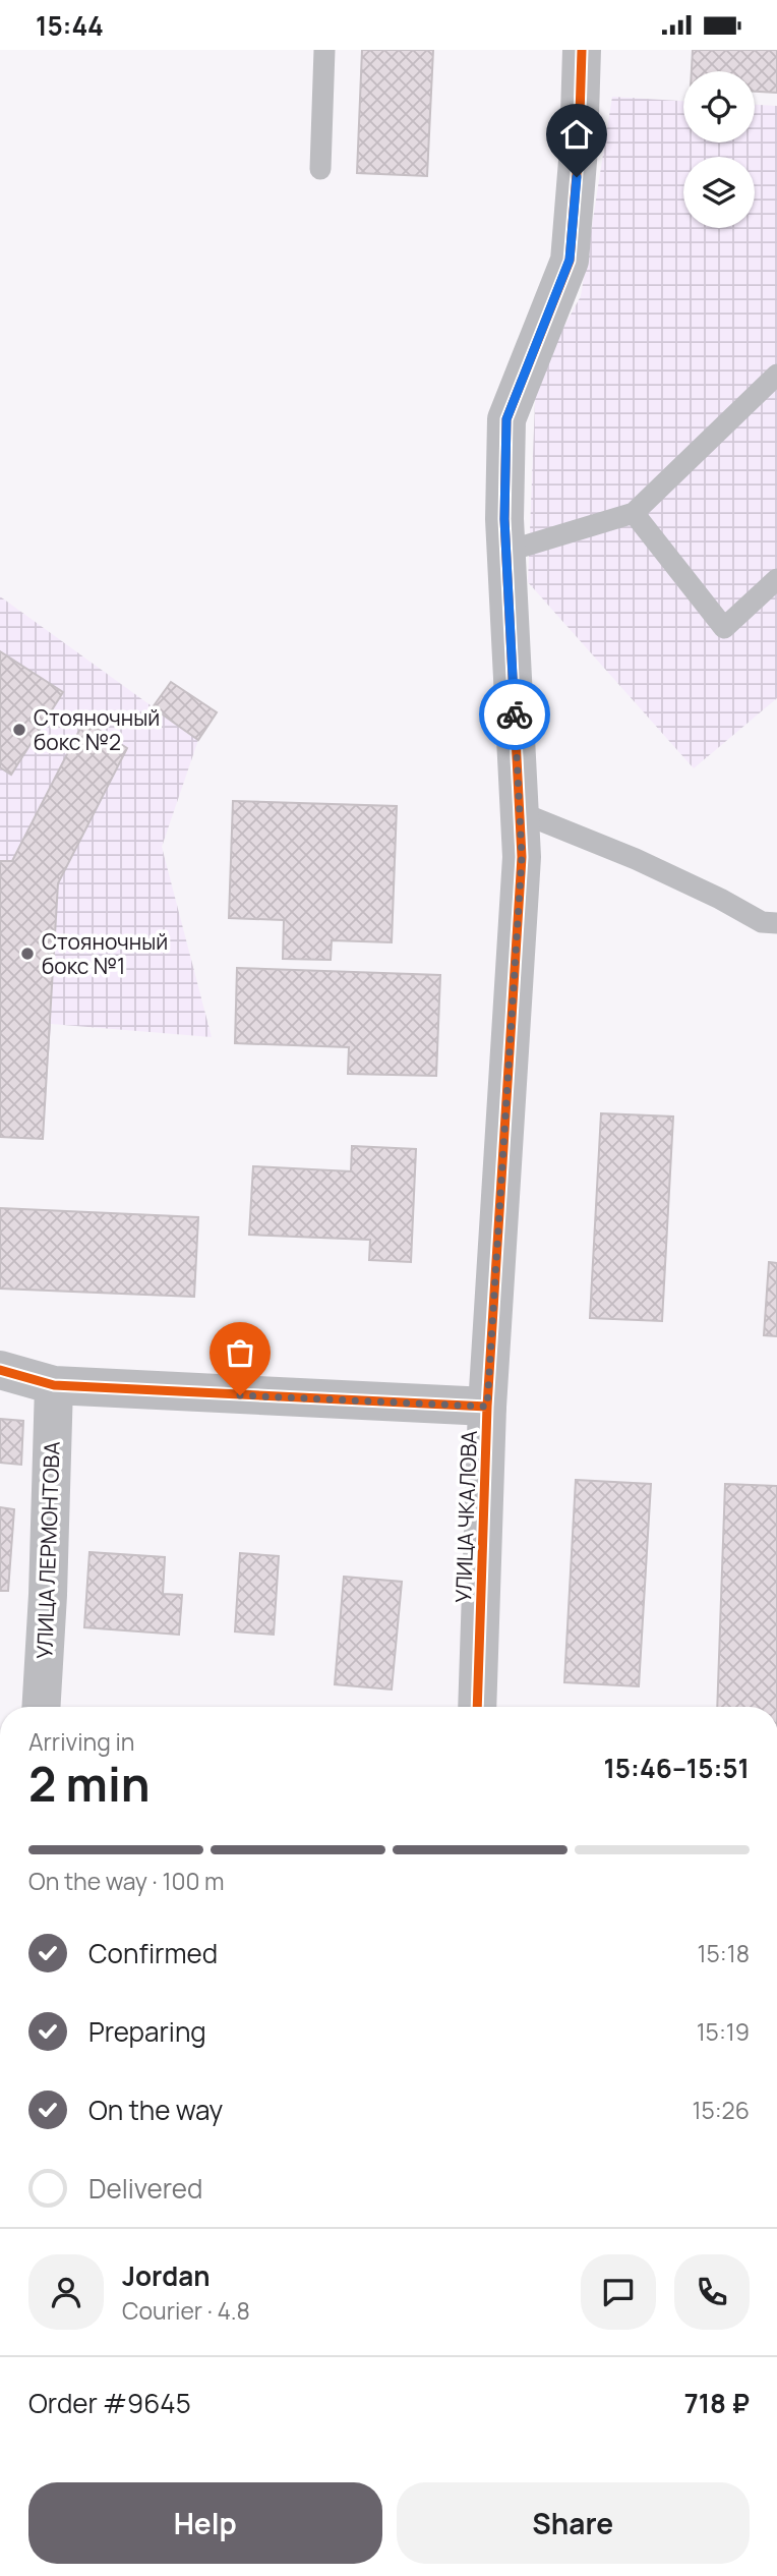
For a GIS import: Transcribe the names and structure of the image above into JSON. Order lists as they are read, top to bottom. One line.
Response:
{"streets":{"street":["УЛИЦА ЧКАЛОВА","УЛИЦА ЛЕРМОНТОВА"]},"places":["Стояночный бокс №2","Стояночный бокс №1"],"page":{"status":"15:44","heading":["2 min","Arriving in","15:46–15:51"],"panel":["Jordan","Courier · 4.8","Order #9645","718 ₽"],"bar":"On the way · 100 m","list":[["Confirmed","15:18"],["Preparing","15:19"],["On the way","15:26"],"Delivered"],"buttons":["Help","Share"]}}
